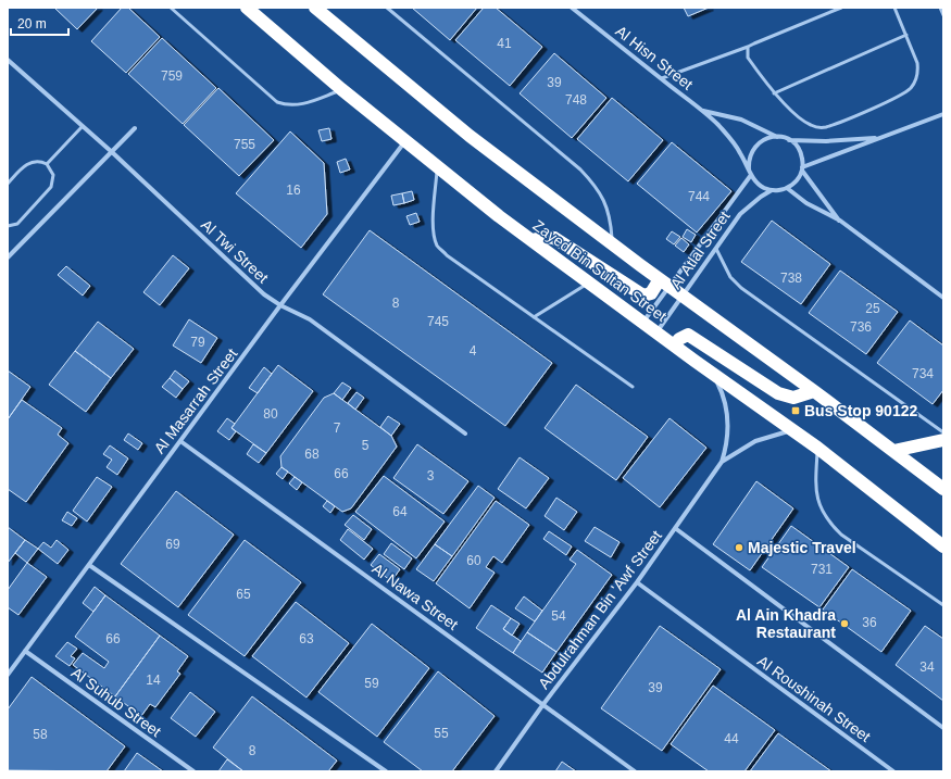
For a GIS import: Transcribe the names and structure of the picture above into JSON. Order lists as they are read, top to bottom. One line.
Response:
{"streets":{"highway":["Zayed Bin Sultan Street"],"street":["Al Hisn Street","Al Atlal Street","Al Twi Street","Al Masarrah Street","Al Nawa Street","Abdulrahman Bin 'Awf Street","Al Roushinah Street","Al Suhub Street"]},"crossings":[["Al Hisn Street","Al Atlal Street"],["Al Atlal Street","Zayed Bin Sultan Street"],["Al Twi Street","Al Masarrah Street"],["Zayed Bin Sultan Street","Al Masarrah Street"],["Zayed Bin Sultan Street","Abdulrahman Bin 'Awf Street"],["Al Masarrah Street","Al Nawa Street"],["Al Masarrah Street","Al Suhub Street"],["Al Nawa Street","Abdulrahman Bin 'Awf Street"],["Abdulrahman Bin 'Awf Street","Al Roushinah Street"]],"places":{"transit":["Bus Stop 90122"],"other":["Majestic Travel","Al Ain Khadra Restaurant"]},"house_numbers":["41","759","39","748","755","16","744","738","8","25","745","736","79","4","734","80","7","5","68","66","3","64","69","60","731","65","54","36","66","63","34","14","59","39","55","58","44","8"],"scale_bar":"20 m"}
